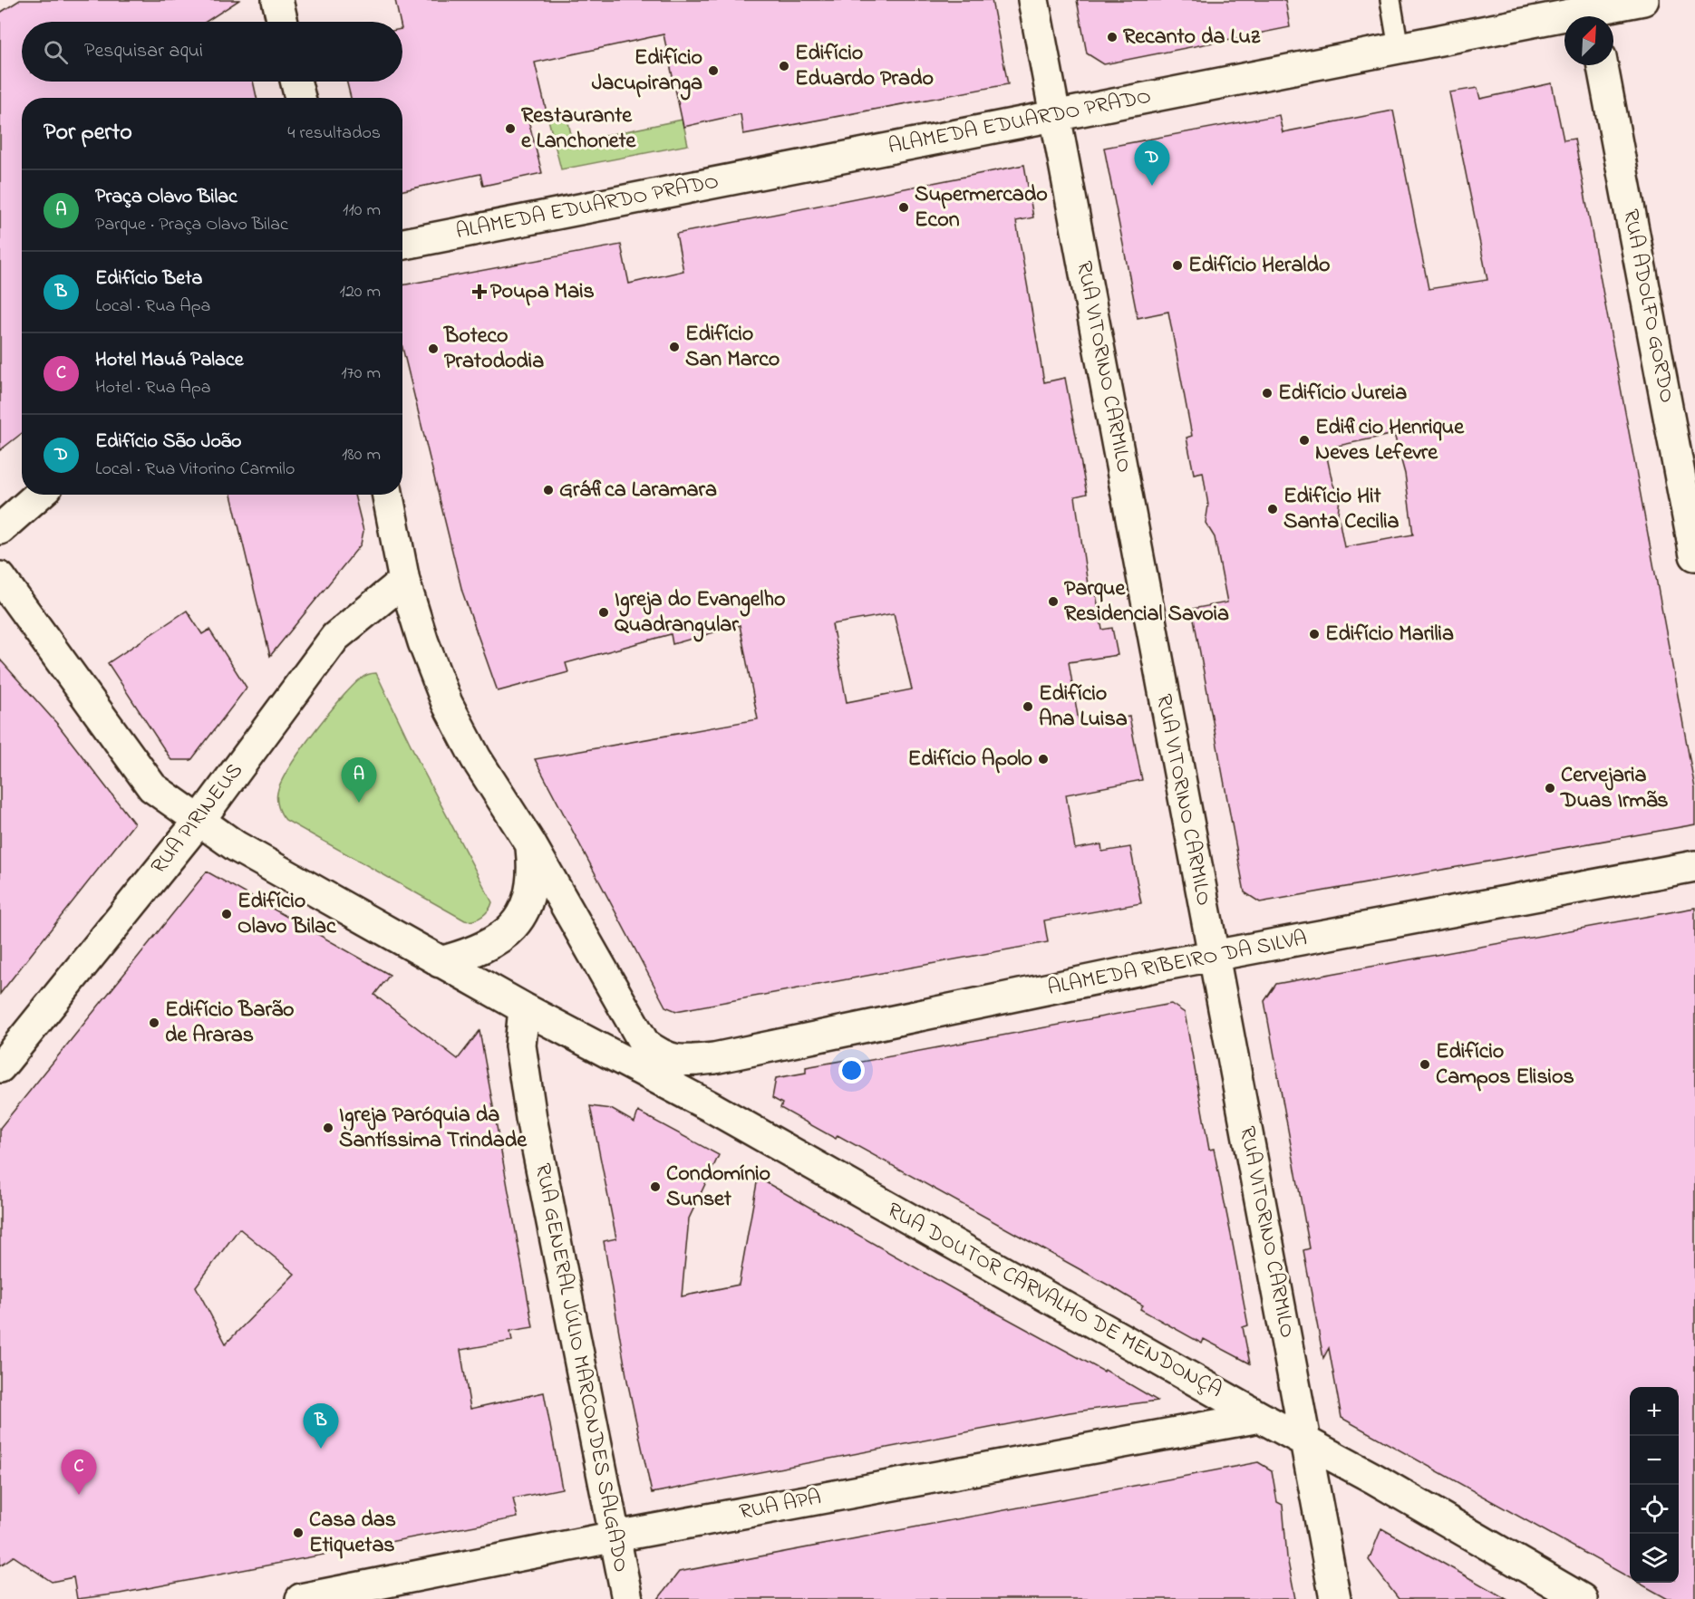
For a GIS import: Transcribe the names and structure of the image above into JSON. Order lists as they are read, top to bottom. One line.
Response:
{"streets":{"street":["ALAMEDA EDUARDO PRADO","RUA ADOLFO GORDO","RUA VITORINO CARMILO","RUA PIRINEUS","ALAMEDA RIBEIRO DA SILVA","RUA DOUTOR CARVALHO DE MENDONÇA","RUA GENERAL JÚLIO MARCONDES SALGADO","RUA APA"]},"crossings":[["ALAMEDA EDUARDO PRADO","RUA VITORINO CARMILO"],["RUA VITORINO CARMILO","ALAMEDA RIBEIRO DA SILVA"],["RUA VITORINO CARMILO","RUA DOUTOR CARVALHO DE MENDONÇA"],["RUA PIRINEUS","RUA DOUTOR CARVALHO DE MENDONÇA"],["RUA DOUTOR CARVALHO DE MENDONÇA","RUA GENERAL JÚLIO MARCONDES SALGADO"],["RUA DOUTOR CARVALHO DE MENDONÇA","RUA APA"],["RUA GENERAL JÚLIO MARCONDES SALGADO","RUA APA"]],"places":{"other":["Recanto da Luz","Edifício Eduardo Prado","Edifício Jacupiranga","Restaurante e Lanchonete","Supermercado Econ","Edifício Heraldo","Edifício San Marco","Boteco Pratododia","Edifício Jureia","Edificio Henrique Neves Lefevre","Gráfica Laramara","Edifício Hit Santa Cecilia","Parque Residencial Savoia","Igreja do Evangelho Quadrangular","Edifício Marilia","Edifício Ana Luisa","Edifício Apolo","Cervejaria Duas Irmãs","Edifício Olavo Bilac","Edifício Barão de Araras","Edifício Campos Elisios","Igreja Paróquia da Santíssima Trindade","Condomínio Sunset","Casa das Etiquetas"],"health":["Poupa Mais"]},"north":"top right","page":{"search":"Pesquisar aqui","heading":["Por perto","4 resultados"],"pins":["D","A","B","C"],"list":[{"mark":"A","name":"Praça Olavo Bilac","note":"Parque · Praça Olavo Bilac","value":"110 m"},{"mark":"B","name":"Edifício Beta","note":"Local · Rua Apa","value":"120 m"},{"mark":"C","name":"Hotel Mauá Palace","note":"Hotel · Rua Apa","value":"170 m"},{"mark":"D","name":"Edifício São João","note":"Local · Rua Vitorino Carmilo","value":"180 m"}],"map_buttons":["+","−"]}}
